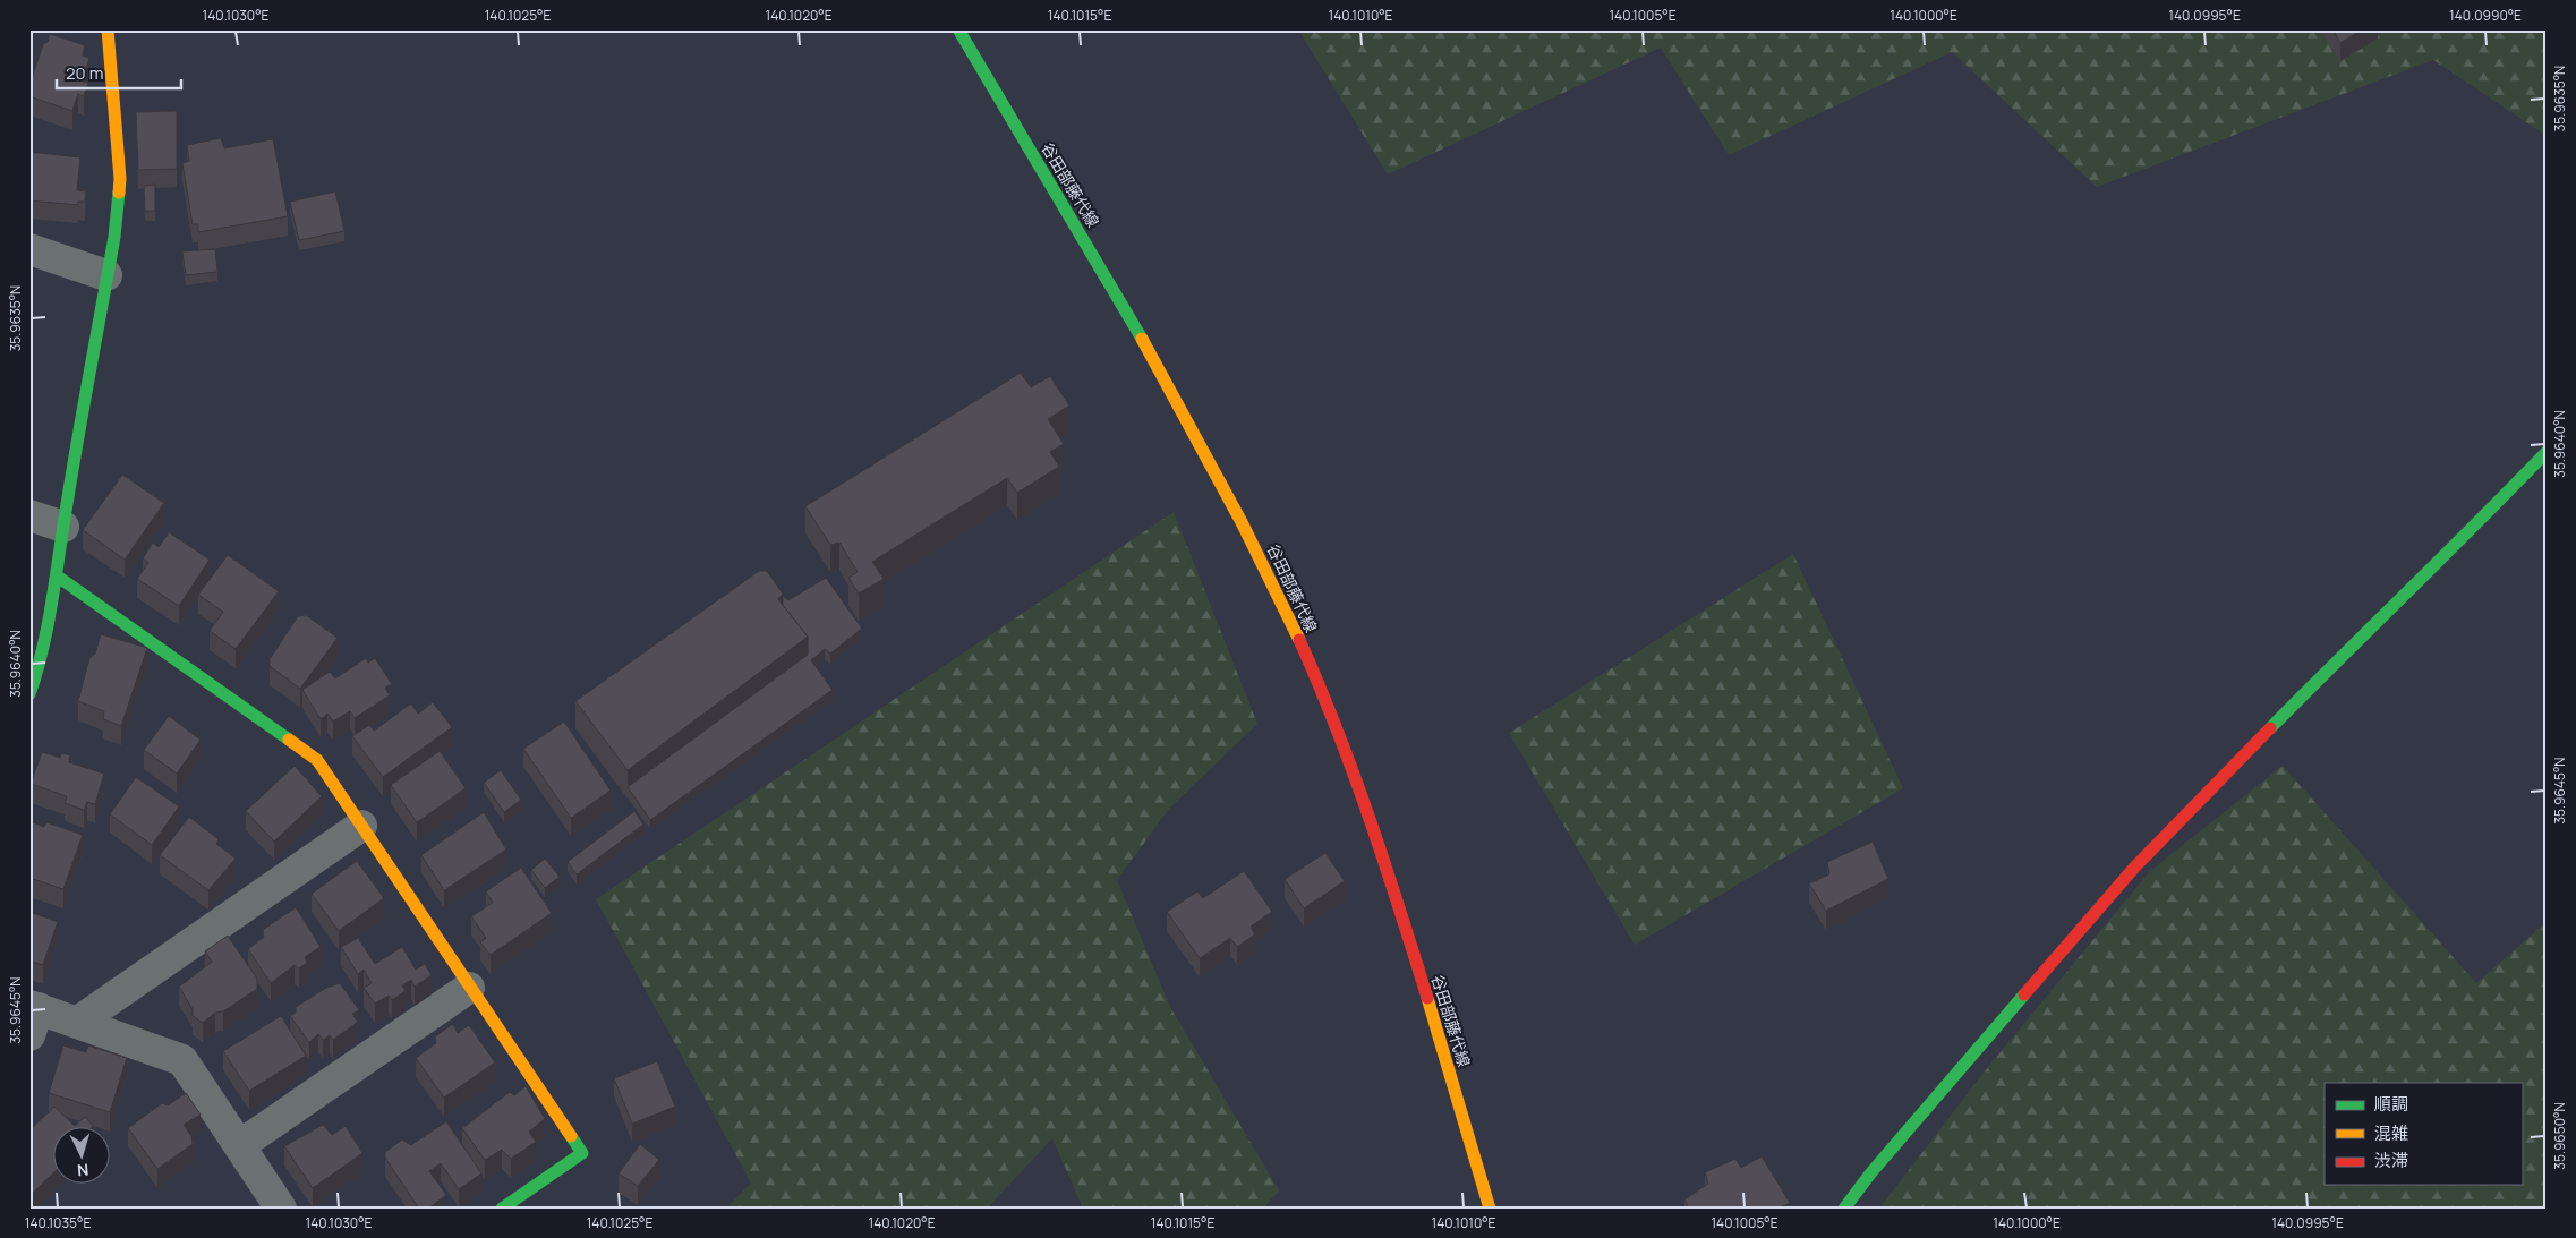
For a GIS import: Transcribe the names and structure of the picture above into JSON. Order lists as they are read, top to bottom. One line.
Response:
{"streets":{"street":["谷田部藤代線"]},"legend":["順調","混雑","渋滞"],"scale_bar":"20 m","north":"bottom","coordinates":["140.1030°E","140.1025°E","140.1020°E","140.1015°E","140.1010°E","140.1005°E","140.1000°E","140.0995°E","140.0990°E","35.9635°N","35.9640°N","35.9645°N","35.9650°N","140.1035°E"]}
